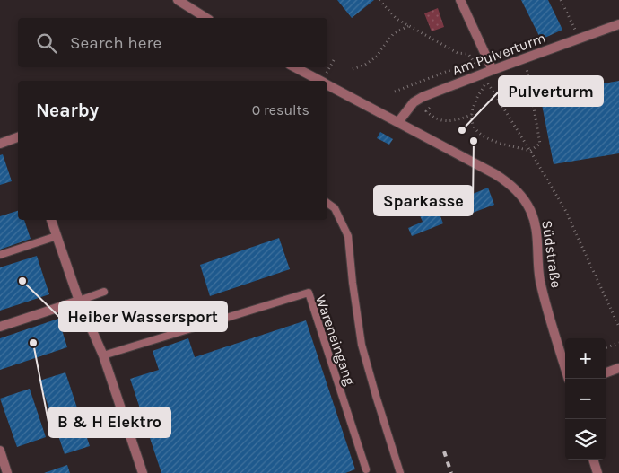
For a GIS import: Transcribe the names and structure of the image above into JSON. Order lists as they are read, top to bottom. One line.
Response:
{"streets":{"street":["Am Pulverturm","Südstraße"],"lane":["Wareneingang"]},"crossings":[["Am Pulverturm","Südstraße"]],"places":["Pulverturm","Sparkasse","Heiber Wassersport","B & H Elektro"],"page":{"search":"Search here","heading":["Nearby","0 results"],"map_buttons":["+","−"]}}
